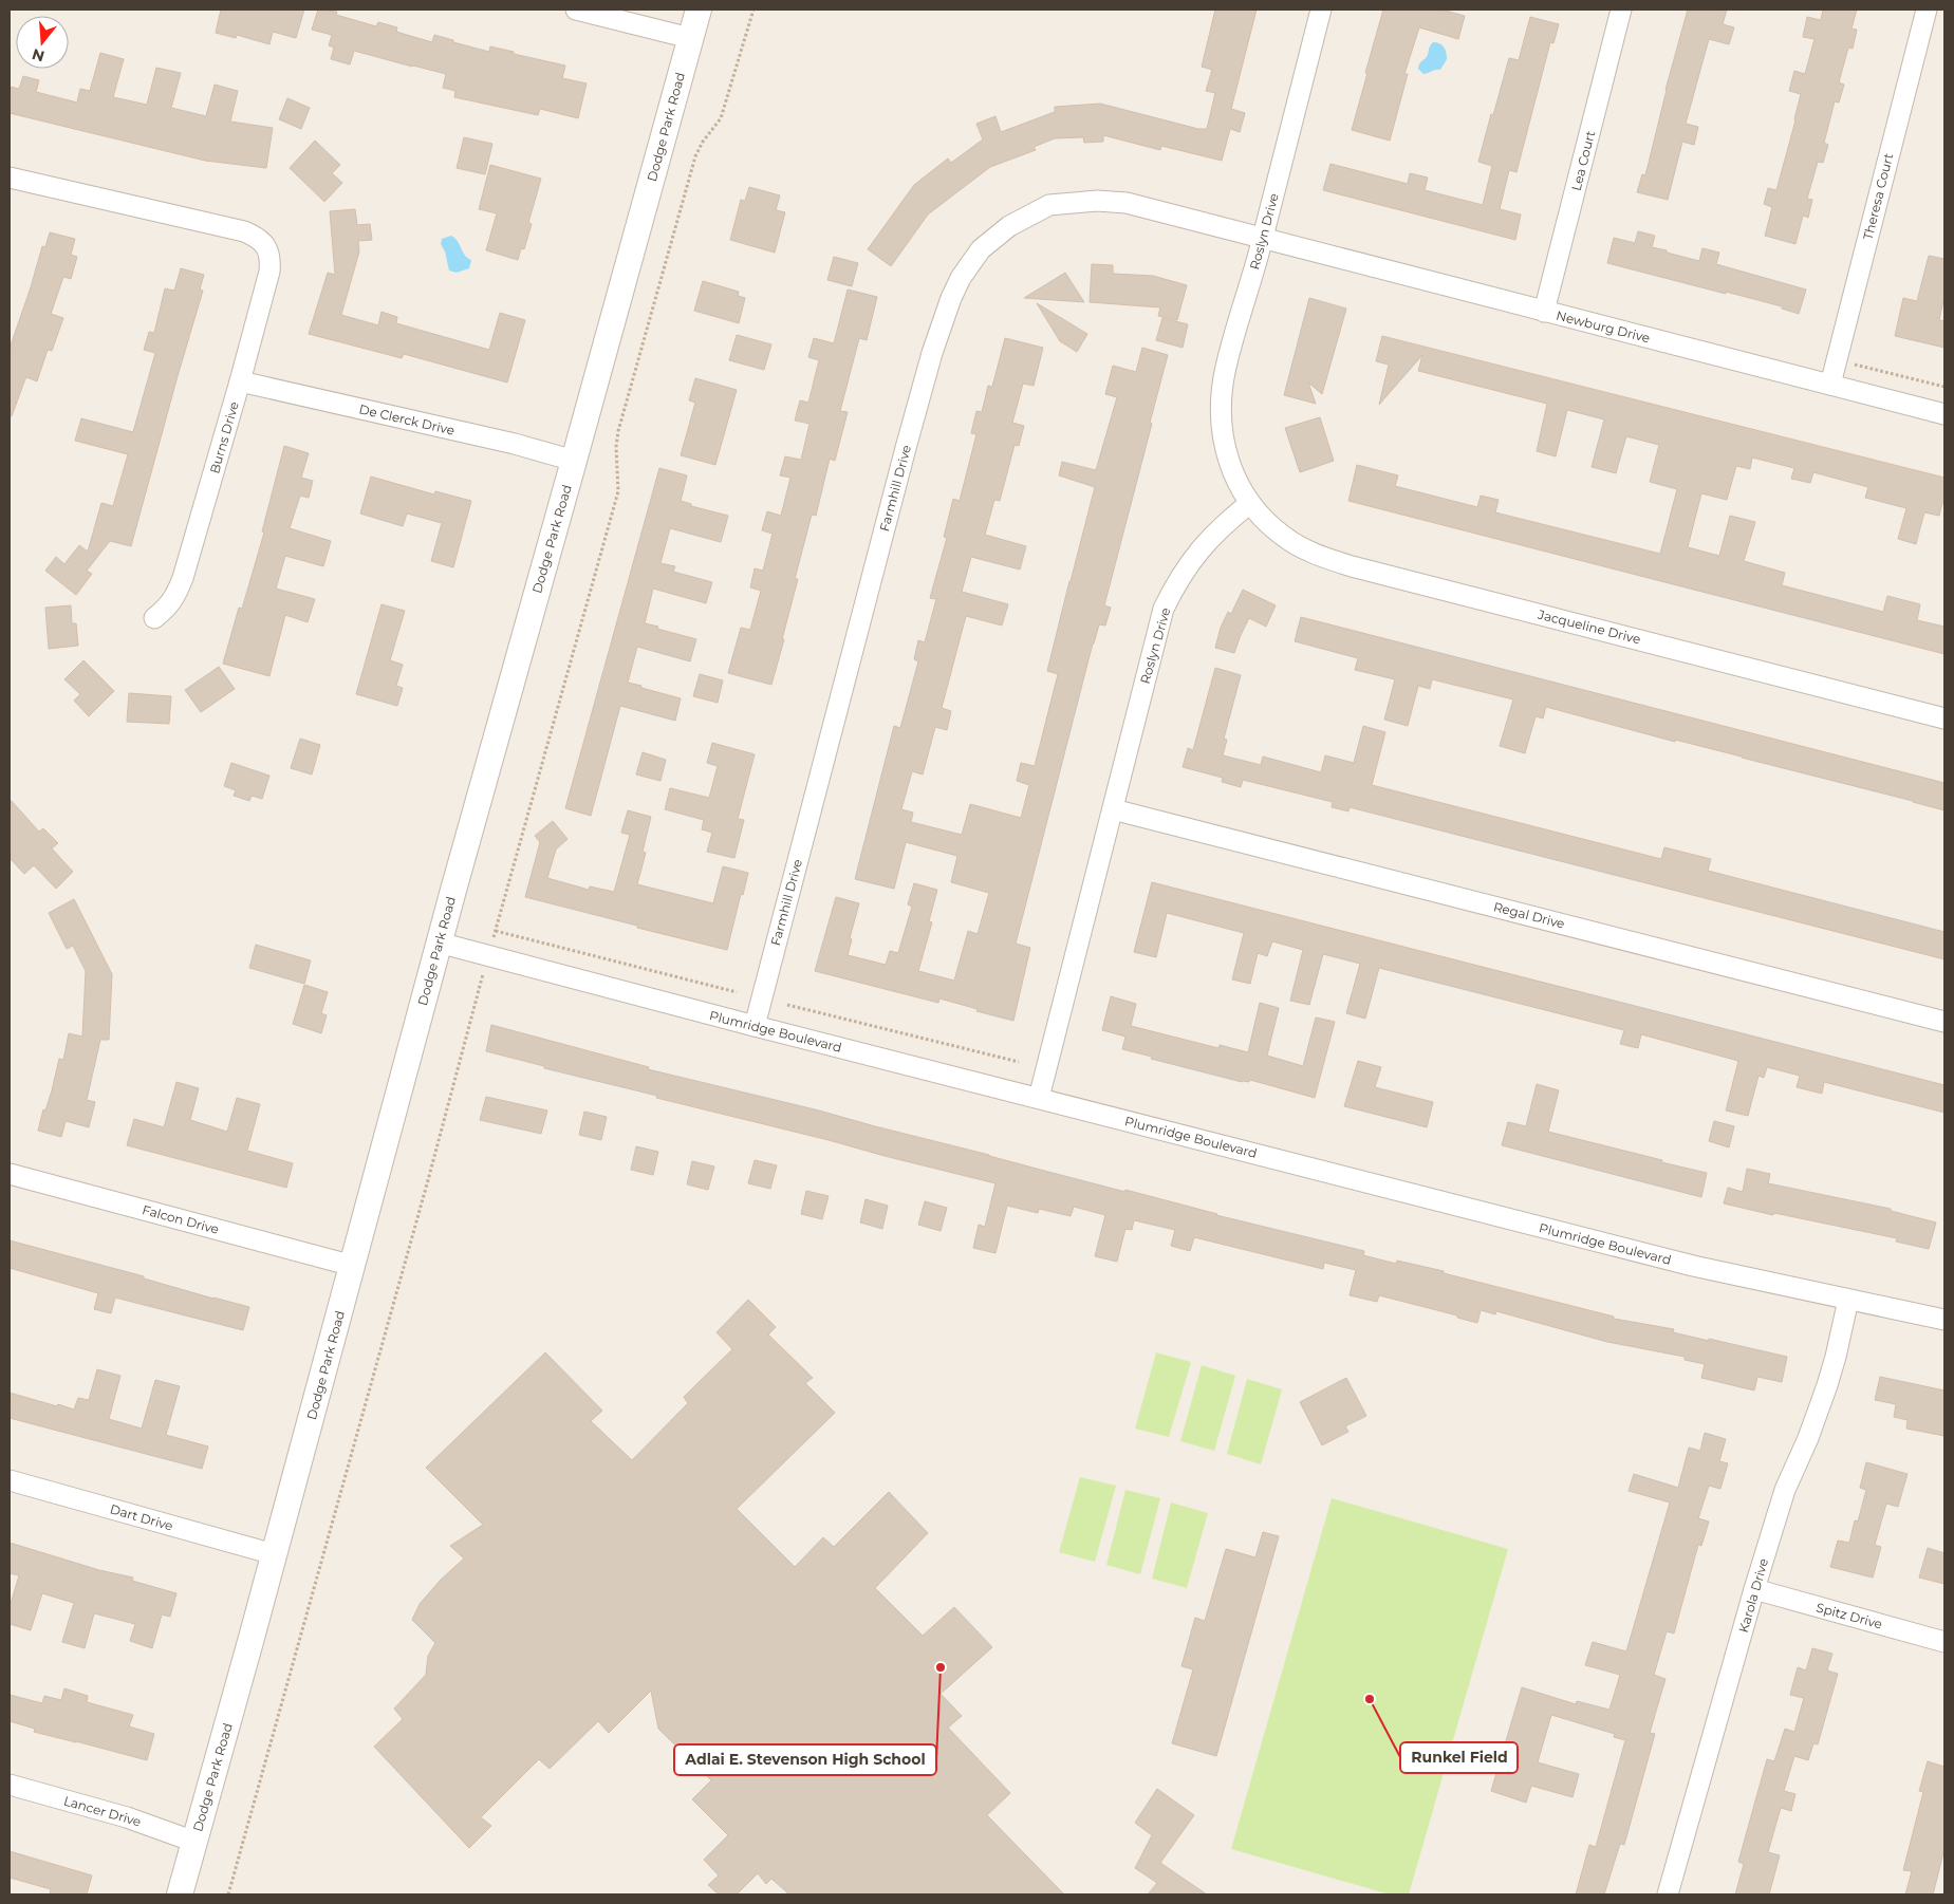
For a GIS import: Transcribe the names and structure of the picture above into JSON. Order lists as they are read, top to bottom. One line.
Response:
{"streets":{"street":["Dodge Park Road","Lea Court","Theresa Court","Roslyn Drive","Newburg Drive","De Clerck Drive","Burns Drive","Farmhill Drive","Jacqueline Drive","Regal Drive","Plumridge Boulevard","Falcon Drive","Dart Drive","Karola Drive","Spitz Drive","Lancer Drive"]},"crossings":[["Dodge Park Road","De Clerck Drive"],["Dodge Park Road","Plumridge Boulevard"],["Dodge Park Road","Falcon Drive"],["Dodge Park Road","Dart Drive"],["Dodge Park Road","Lancer Drive"],["Lea Court","Newburg Drive"],["Theresa Court","Newburg Drive"],["Roslyn Drive","Newburg Drive"],["Roslyn Drive","Farmhill Drive"],["Roslyn Drive","Jacqueline Drive"],["Roslyn Drive","Regal Drive"],["Roslyn Drive","Plumridge Boulevard"],["Newburg Drive","Farmhill Drive"],["De Clerck Drive","Burns Drive"],["Farmhill Drive","Plumridge Boulevard"],["Plumridge Boulevard","Karola Drive"],["Karola Drive","Spitz Drive"]],"places":["Adlai E. Stevenson High School","Runkel Field"],"north":"bottom"}
